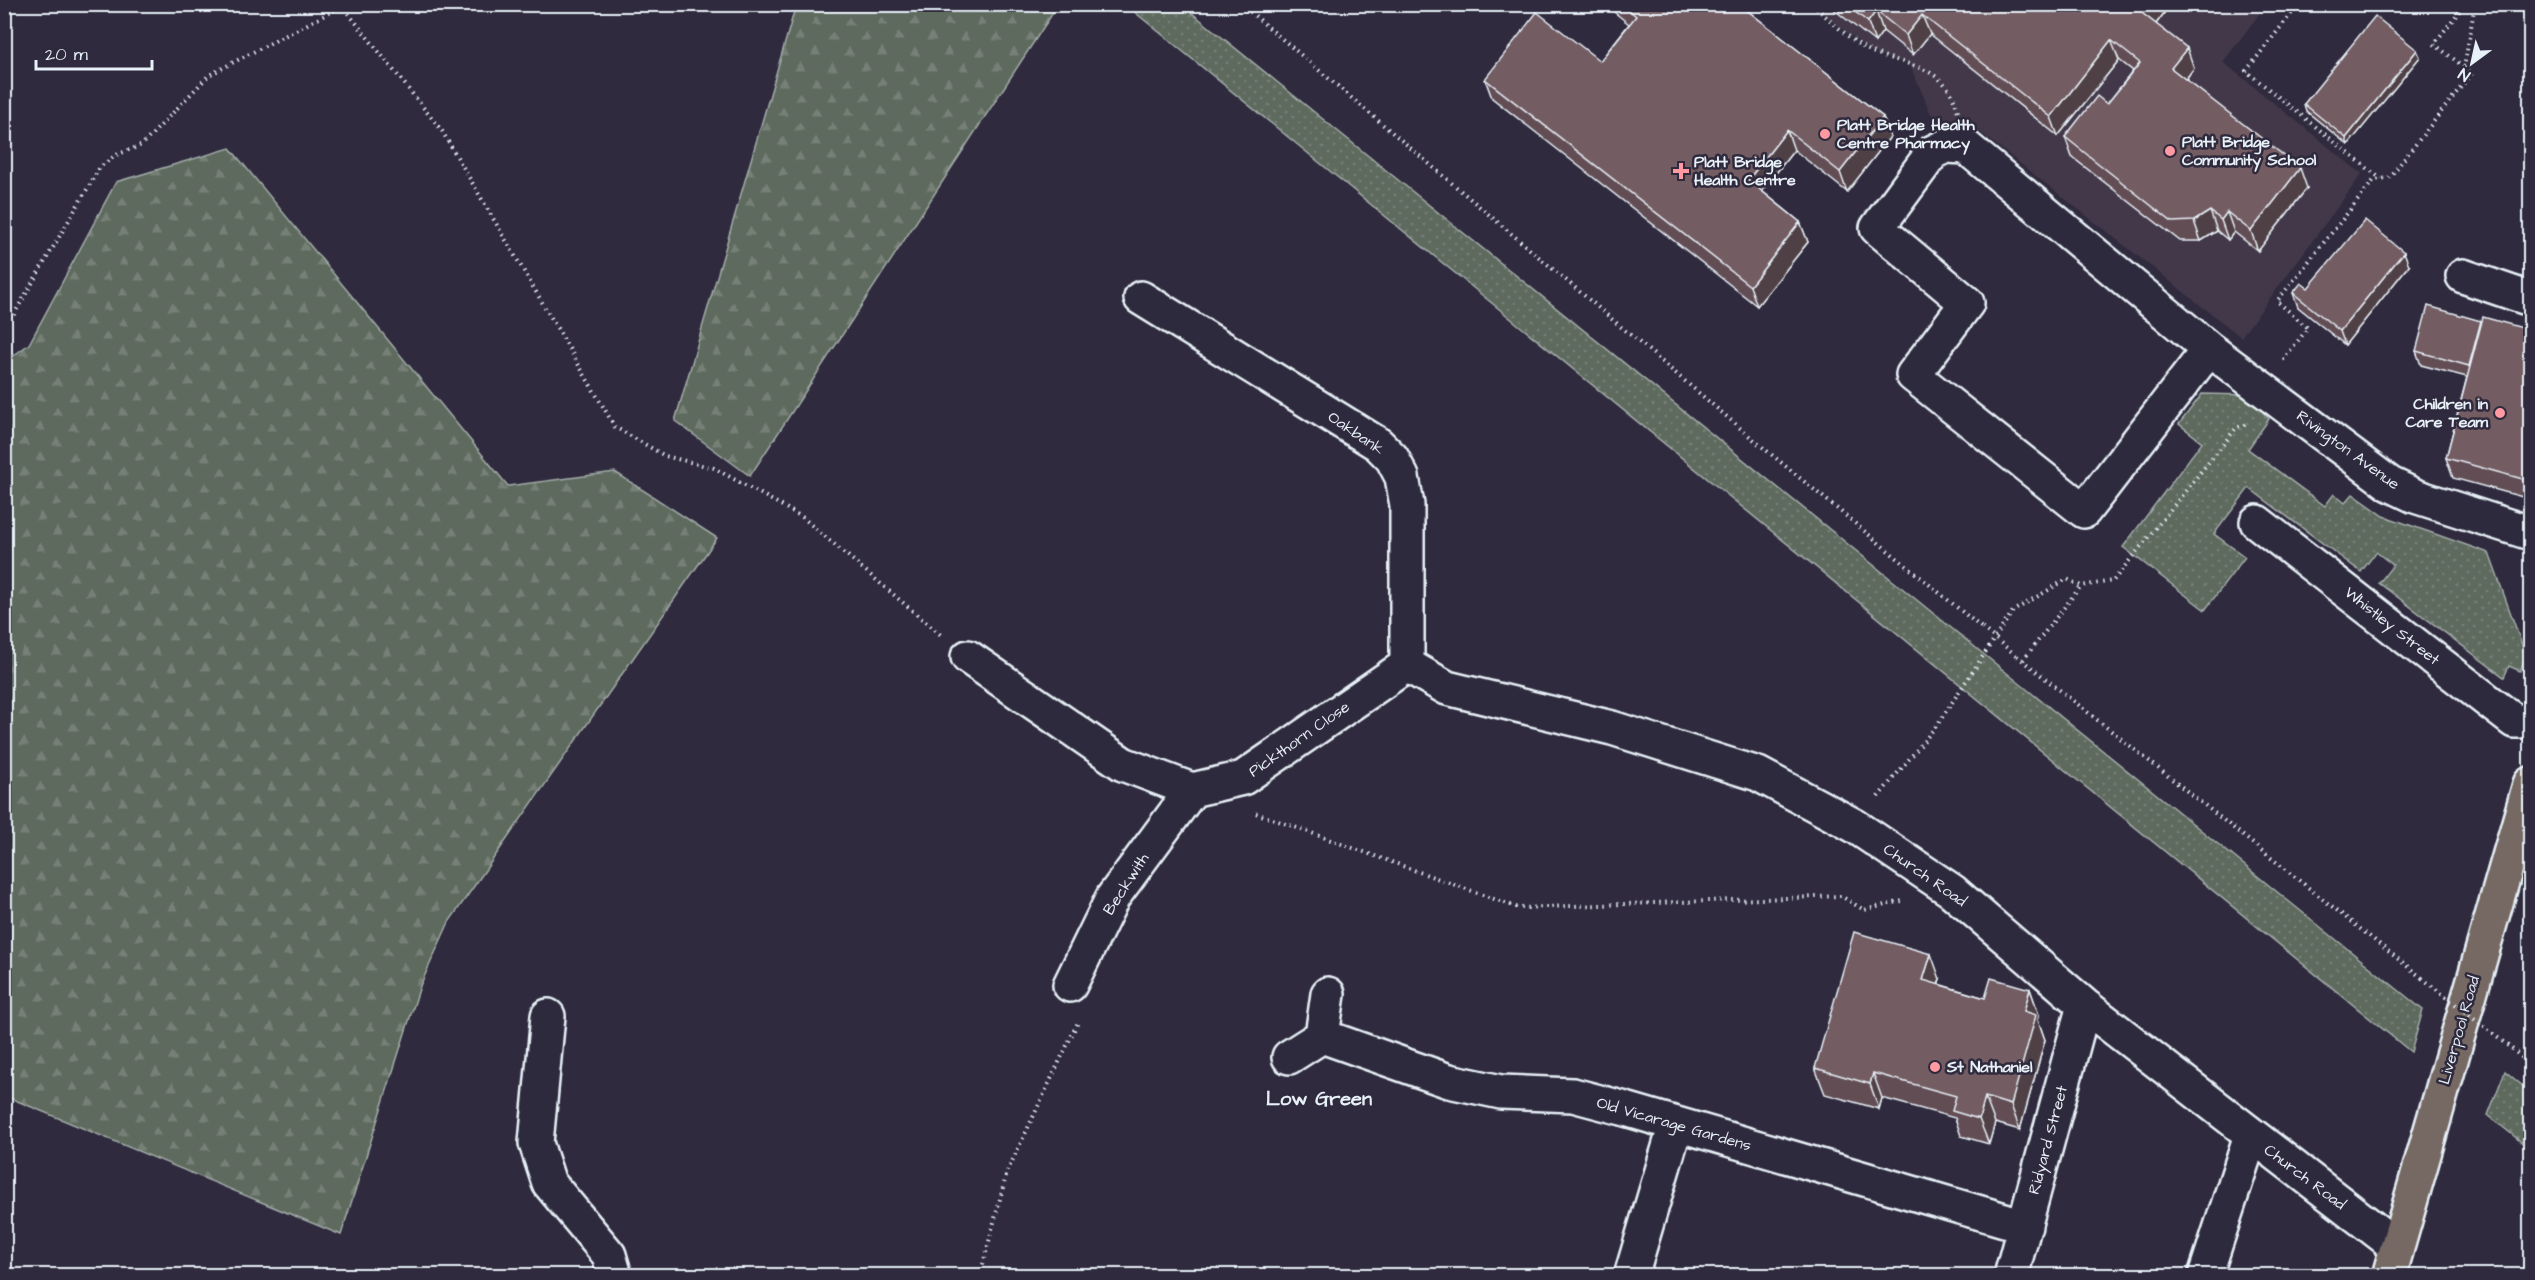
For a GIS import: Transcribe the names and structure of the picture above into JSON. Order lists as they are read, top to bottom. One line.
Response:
{"streets":{"main road":["Liverpool Road"],"street":["Oakbank","Rivington Avenue","Whistley Street","Pickthorn Close","Church Road","Beckwith","Old Vicarage Gardens","Ridyard Street"]},"crossings":[["Oakbank","Pickthorn Close"],["Oakbank","Church Road"],["Pickthorn Close","Church Road"],["Pickthorn Close","Beckwith"],["Church Road","Liverpool Road"],["Church Road","Ridyard Street"],["Old Vicarage Gardens","Ridyard Street"]],"districts":["Low Green"],"places":{"other":["Platt Bridge Health Centre Pharmacy","Platt Bridge Community School","Children in Care Team","St Nathaniel"],"health":["Platt Bridge Health Centre"]},"scale_bar":"20 m","north":"bottom left"}
